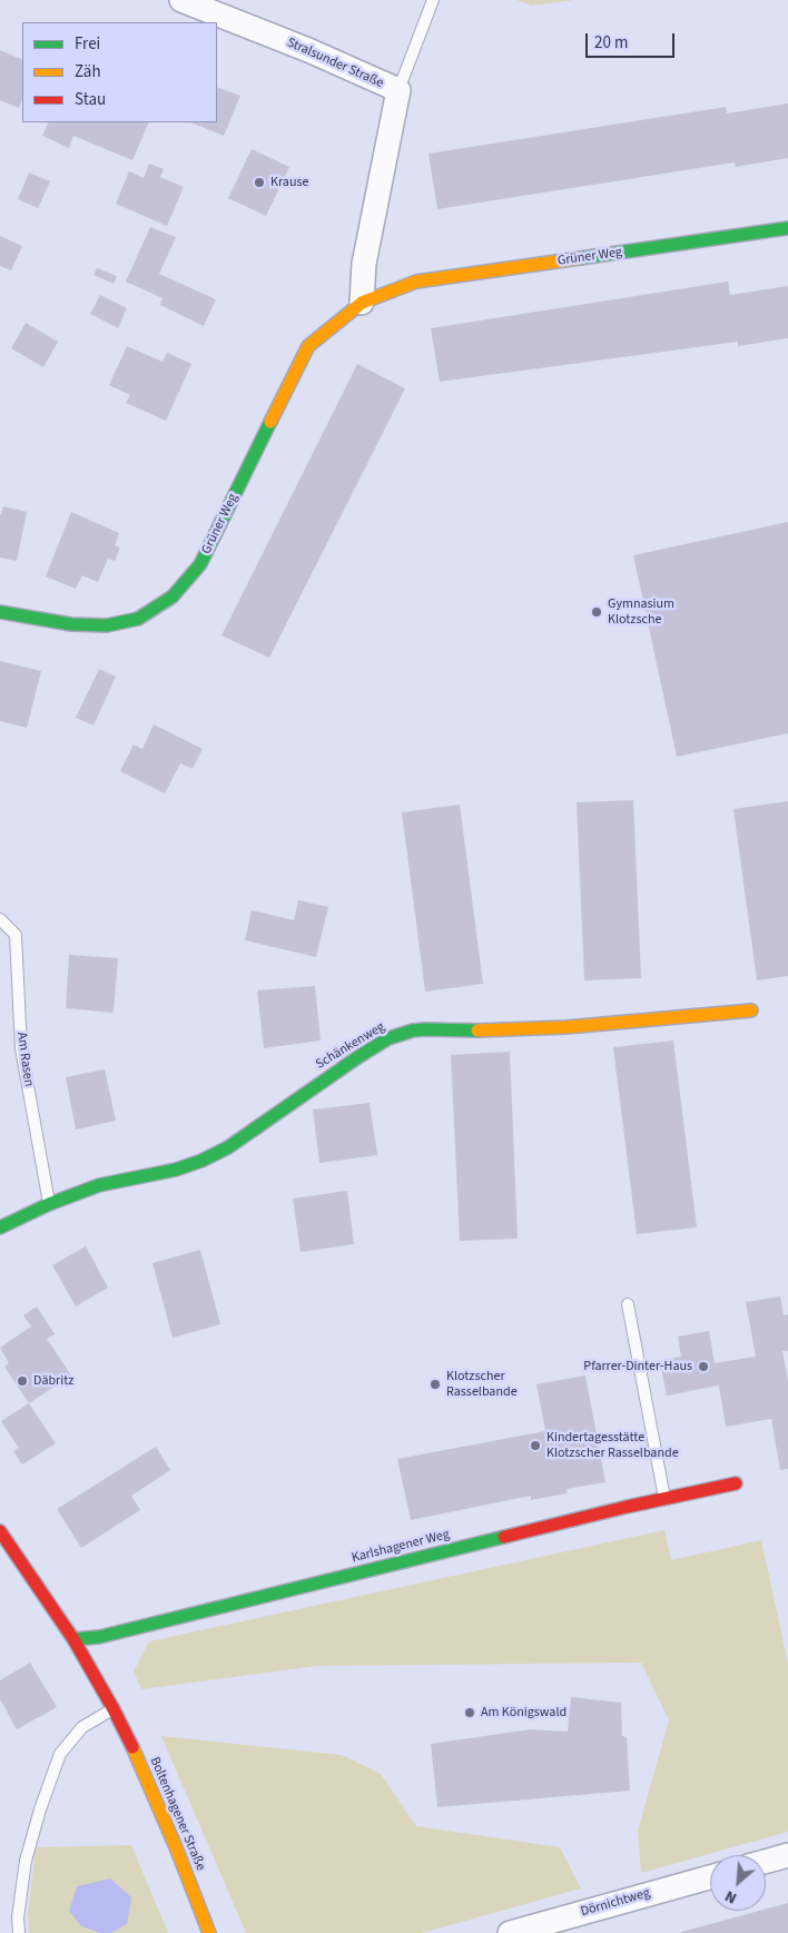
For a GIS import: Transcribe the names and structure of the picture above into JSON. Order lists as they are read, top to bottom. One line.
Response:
{"streets":{"street":["Stralsunder Straße","Grüner Weg","Schänkenweg","Karlshagener Weg","Boltenhagener Straße","Dörnichtweg"],"lane":["Am Rasen"]},"crossings":[["Schänkenweg","Am Rasen"],["Karlshagener Weg","Boltenhagener Straße"]],"places":["Krause","Gymnasium Klotzsche","Pfarrer-Dinter-Haus","Däbritz","Klotzscher Rasselbande","Kindertagesstätte Klotzscher Rasselbande","Am Königswald"],"legend":["Frei","Zäh","Stau"],"scale_bar":"20 m","north":"bottom left"}
